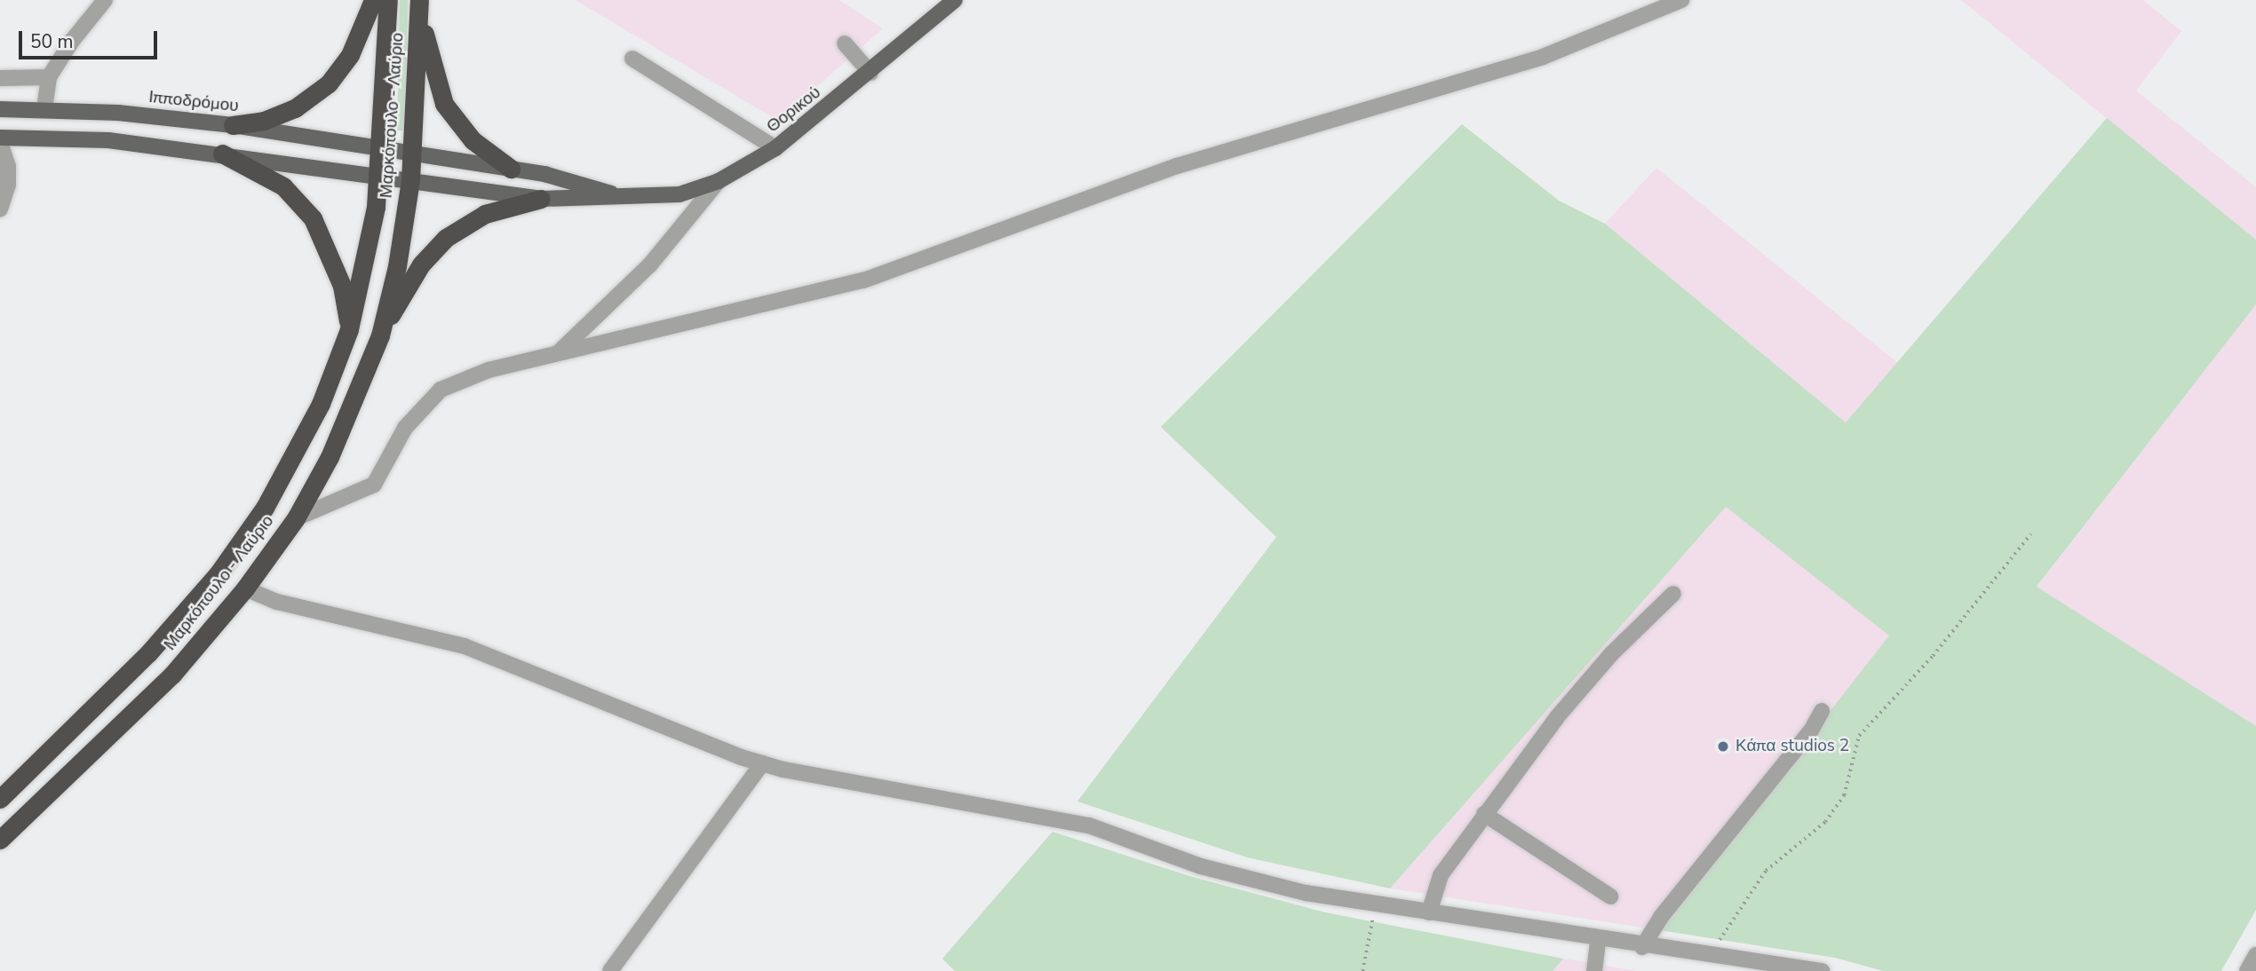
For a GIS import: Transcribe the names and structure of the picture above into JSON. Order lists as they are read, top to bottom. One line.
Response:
{"streets":{"highway":["Μαρκόπουλο - Λαύριο"],"main road":["Ιπποδρόμου","Θορικού"]},"crossings":[["Ιπποδρόμου","Θορικού"],["Ιπποδρόμου","Μαρκόπουλο - Λαύριο"],["Θορικού","Μαρκόπουλο - Λαύριο"]],"places":["Κάπα studios 2"],"scale_bar":"50 m"}
